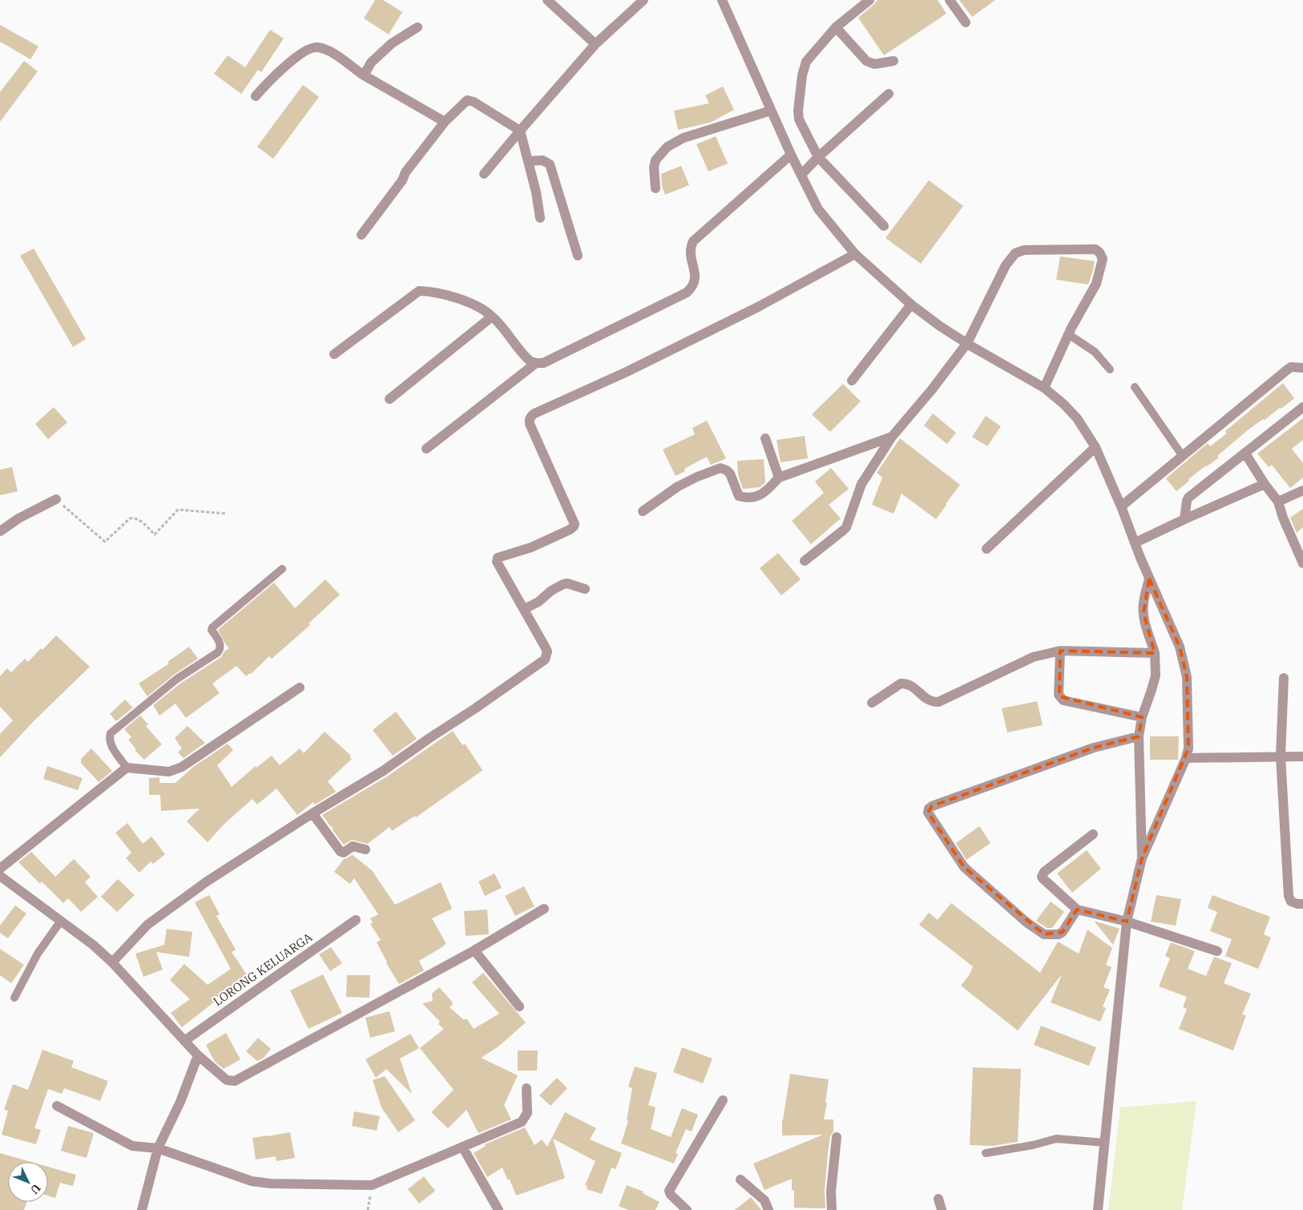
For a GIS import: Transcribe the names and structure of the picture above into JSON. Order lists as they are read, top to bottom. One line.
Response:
{"streets":{"street":["LORONG KELUARGA"]},"north":"bottom right"}
